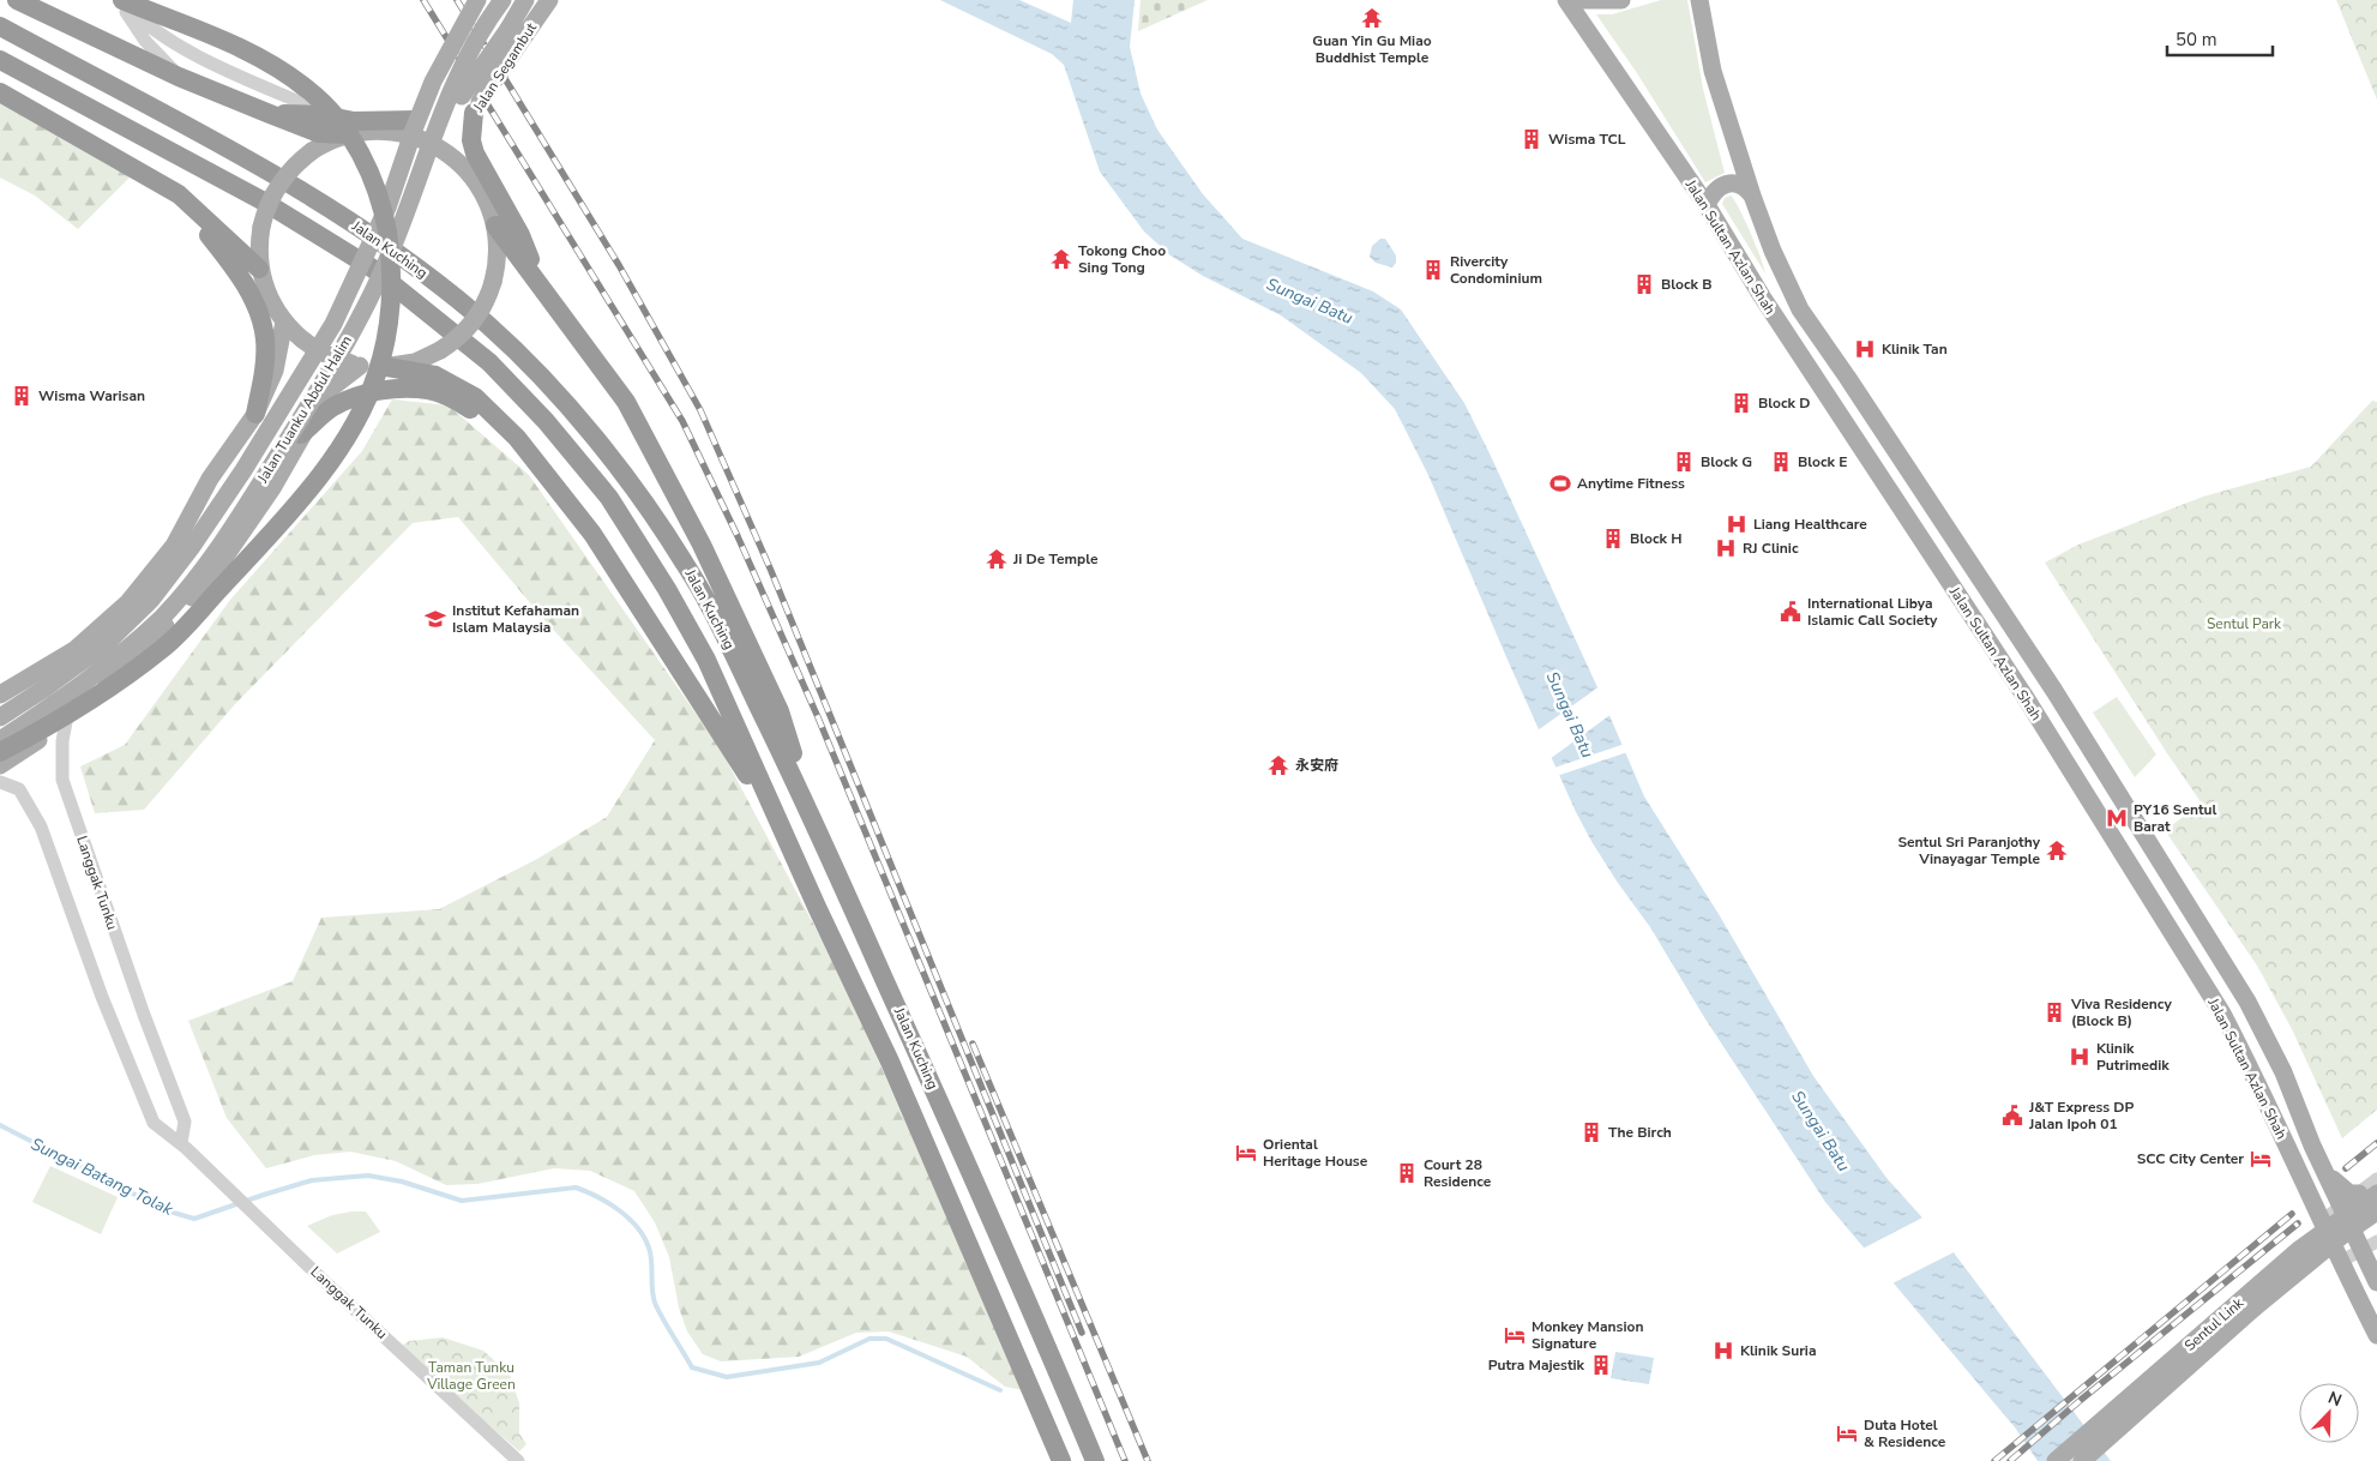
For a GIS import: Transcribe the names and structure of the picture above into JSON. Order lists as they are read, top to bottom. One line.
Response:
{"streets":{"highway":["Jalan Kuching"],"main road":["Jalan Segambut","Jalan Sultan Azlan Shah","Jalan Tuanku Abdul Halim","Sentul Link"],"street":["Langgak Tunku"]},"crossings":[["Jalan Tuanku Abdul Halim","Langgak Tunku"]],"water":["Sungai Batu","Sungai Batang Tolak"],"parks":["Sentul Park","Taman Tunku Village Green"],"places":{"temple":["Guan Yin Gu Miao Buddhist Temple","Tokong Choo Sing Tong","Ji De Temple","永安府","Sentul Sri Paranjothy Vinayagar Temple"],"building":["Wisma TCL","Rivercity Condominium","Block B","Wisma Warisan","Block D","Block G","Block E","Block H","Viva Residency (Block B)","The Birch","Court 28 Residence","Putra Majestik"],"hospital":["Klinik Tan","Liang Healthcare","RJ Clinic","Klinik Putrimedik","Klinik Suria"],"sports":["Anytime Fitness"],"public building":["International Libya Islamic Call Society","J&T Express DP Jalan Ipoh 01"],"school or university":["Institut Kefahaman Islam Malaysia"],"metro station":["PY16 Sentul Barat"],"hotel":["Oriental Heritage House","SCC City Center","Monkey Mansion Signature","Duta Hotel & Residence"]},"scale_bar":"50 m","north":"top right"}
